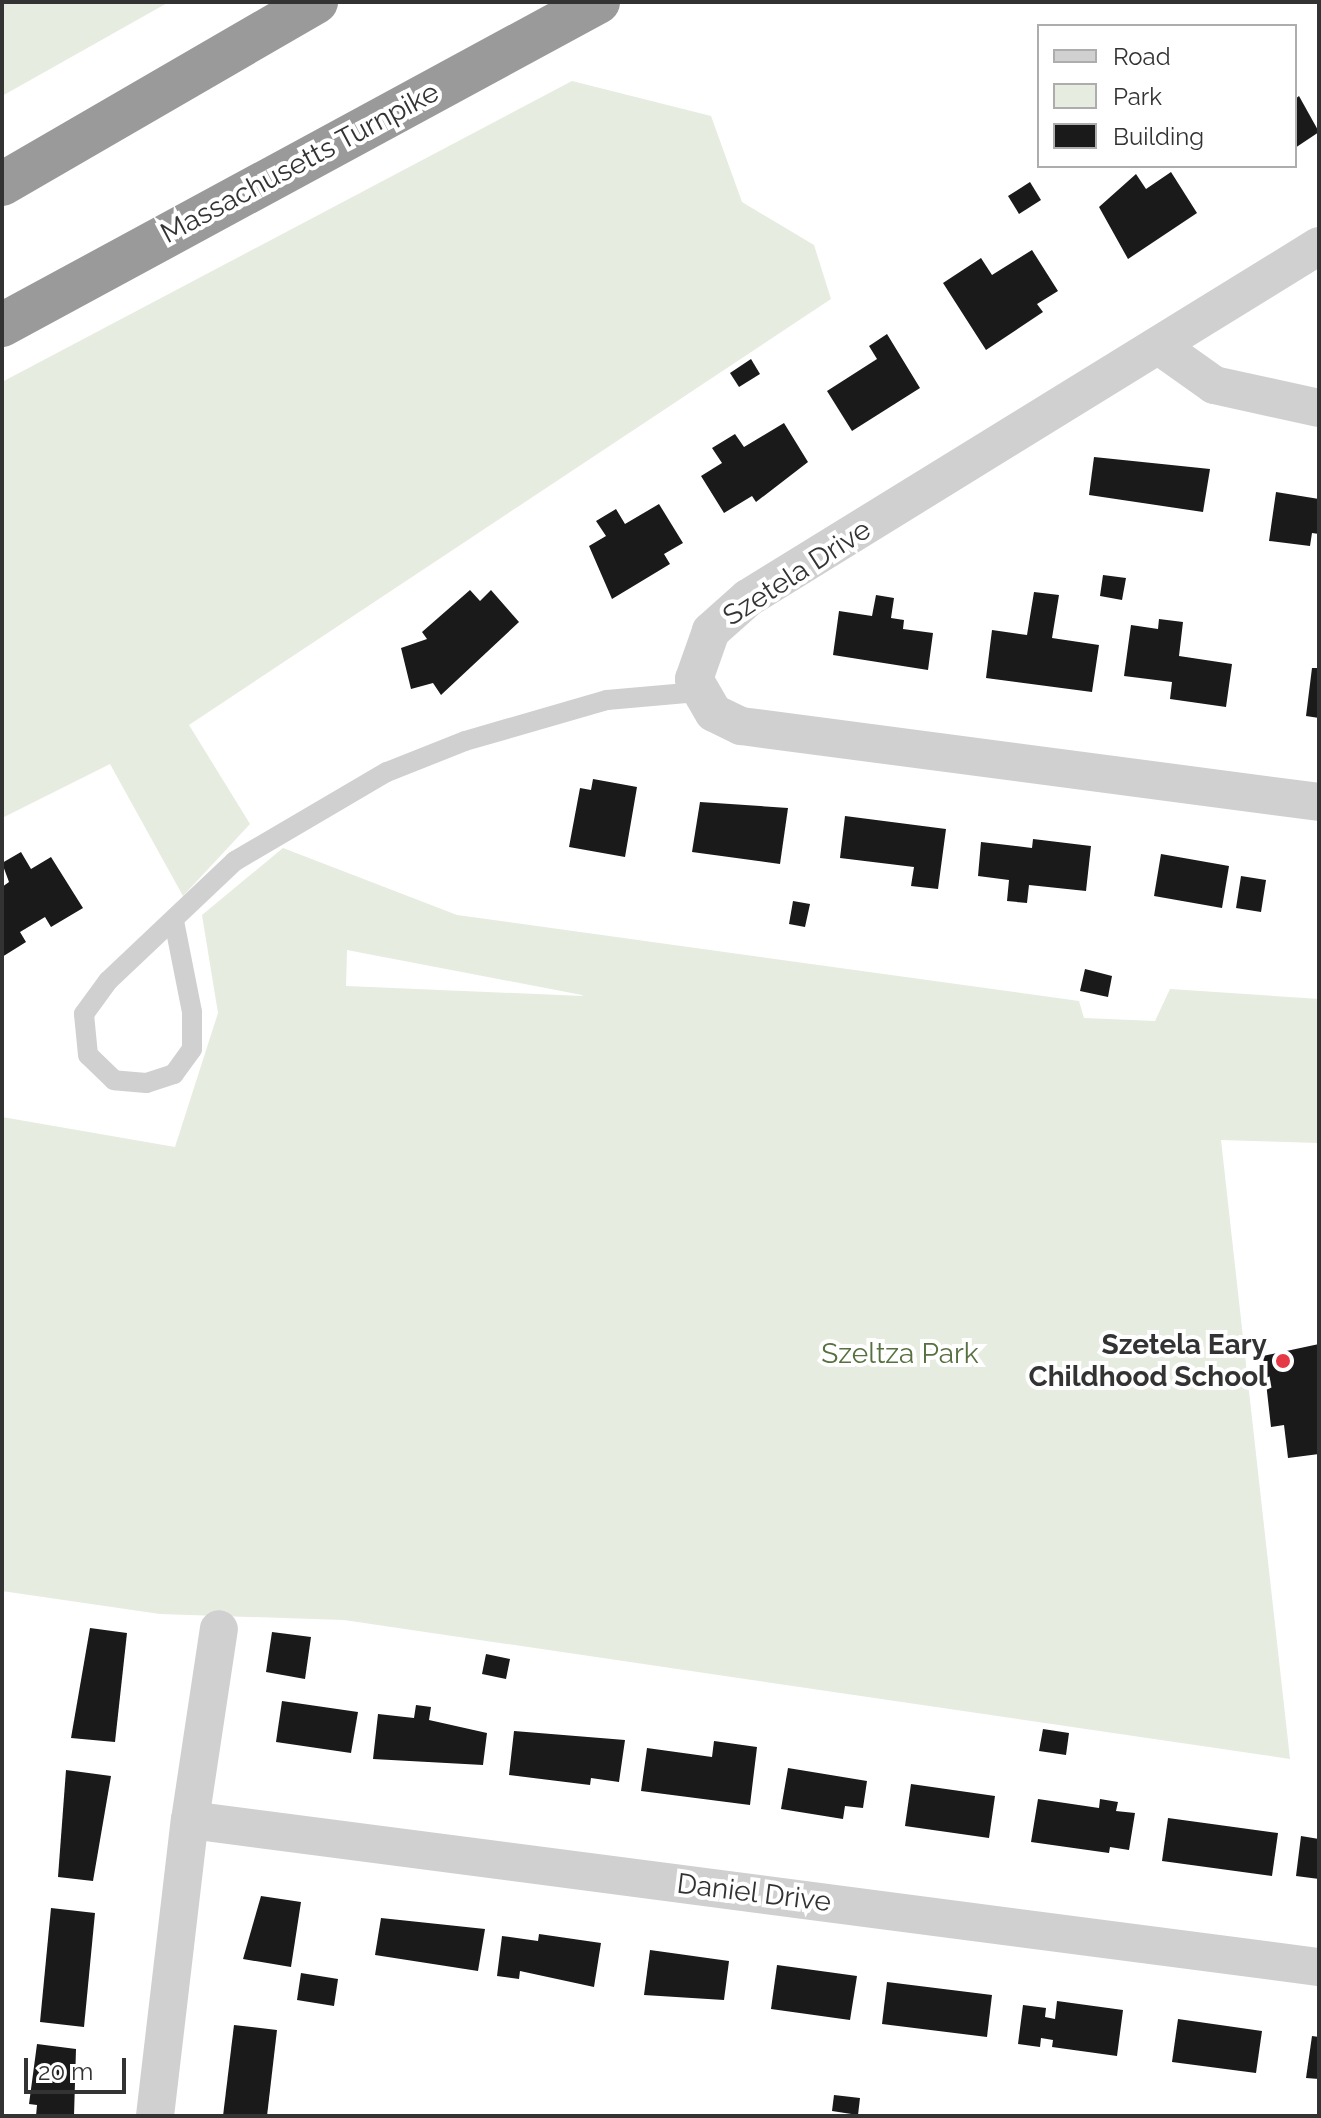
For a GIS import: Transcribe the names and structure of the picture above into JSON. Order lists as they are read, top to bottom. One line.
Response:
{"streets":{"highway":["Massachusetts Turnpike"],"street":["Szetela Drive","Daniel Drive"]},"parks":["Szeltza Park"],"places":["Szetela Eary Childhood School"],"legend":["Road","Park","Building"],"scale_bar":"20 m"}
